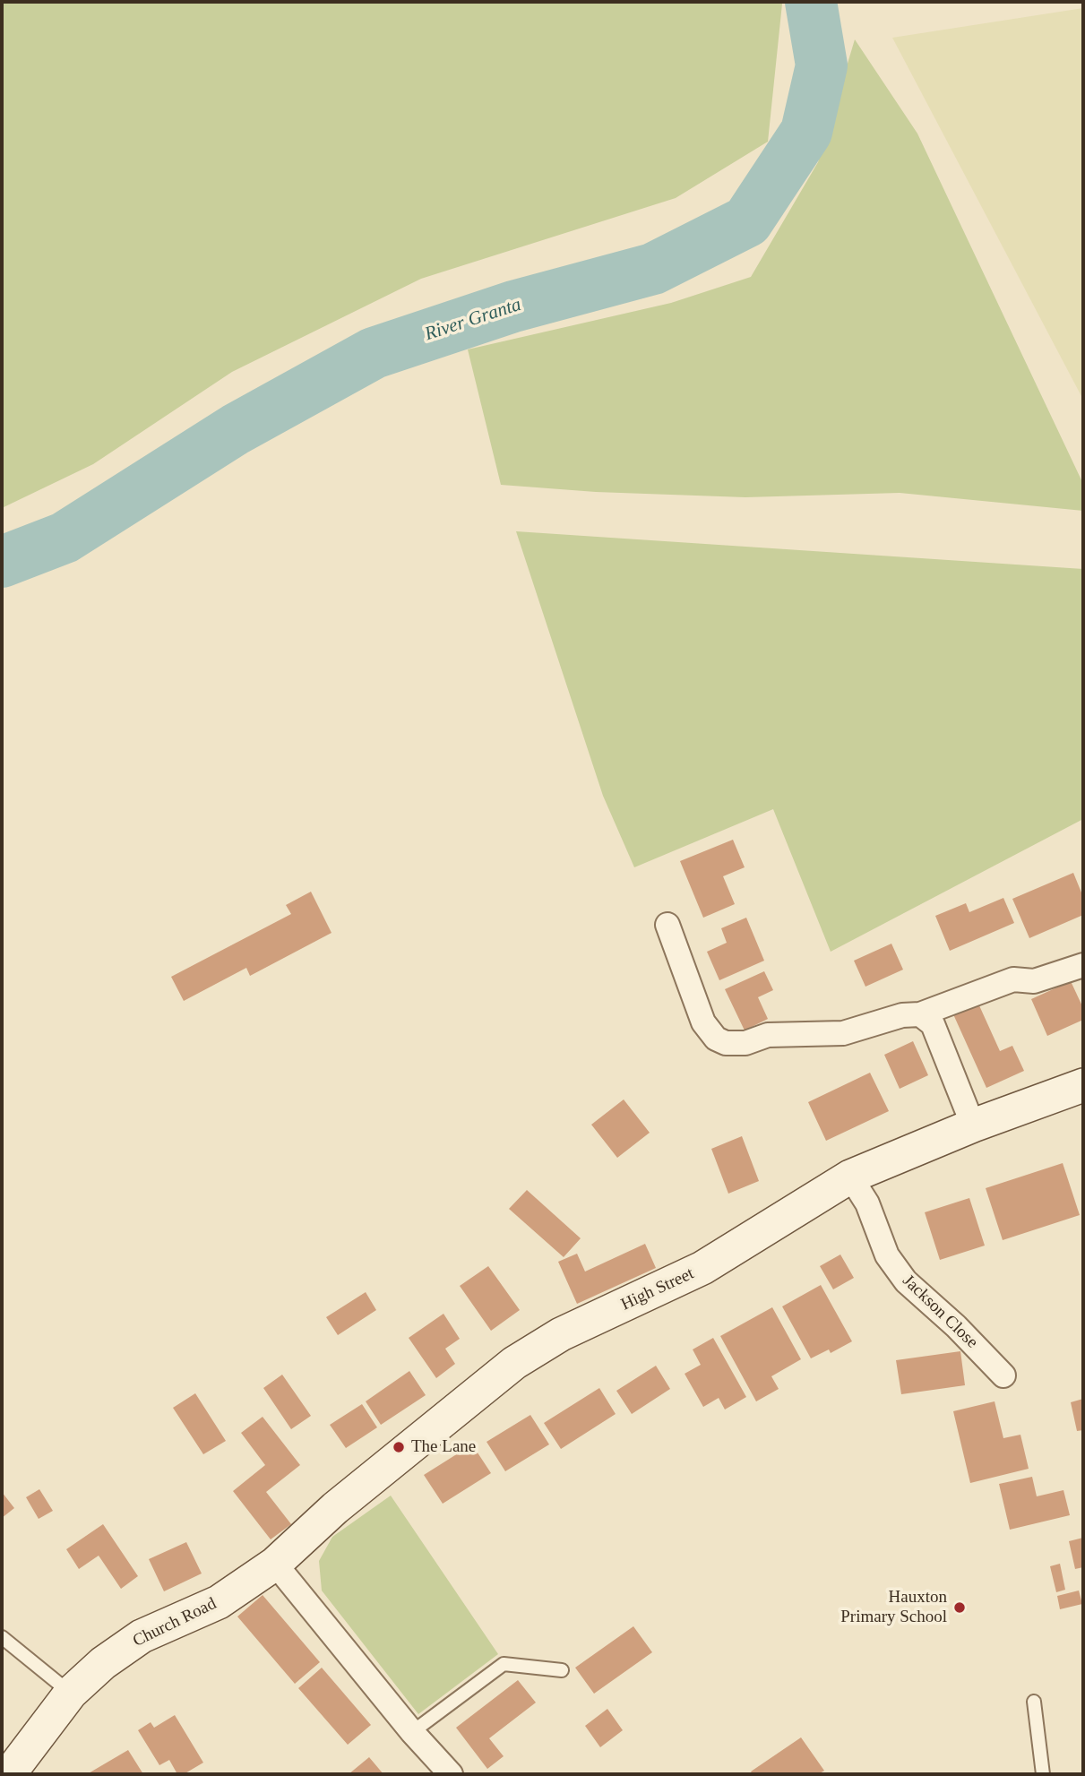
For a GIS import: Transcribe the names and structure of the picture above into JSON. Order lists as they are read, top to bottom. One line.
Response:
{"streets":{"street":["High Street","Jackson Close","Church Road"]},"crossings":[["High Street","Jackson Close"],["High Street","Church Road"]],"water":["River Granta"],"places":["The Lane","Hauxton Primary School"]}
